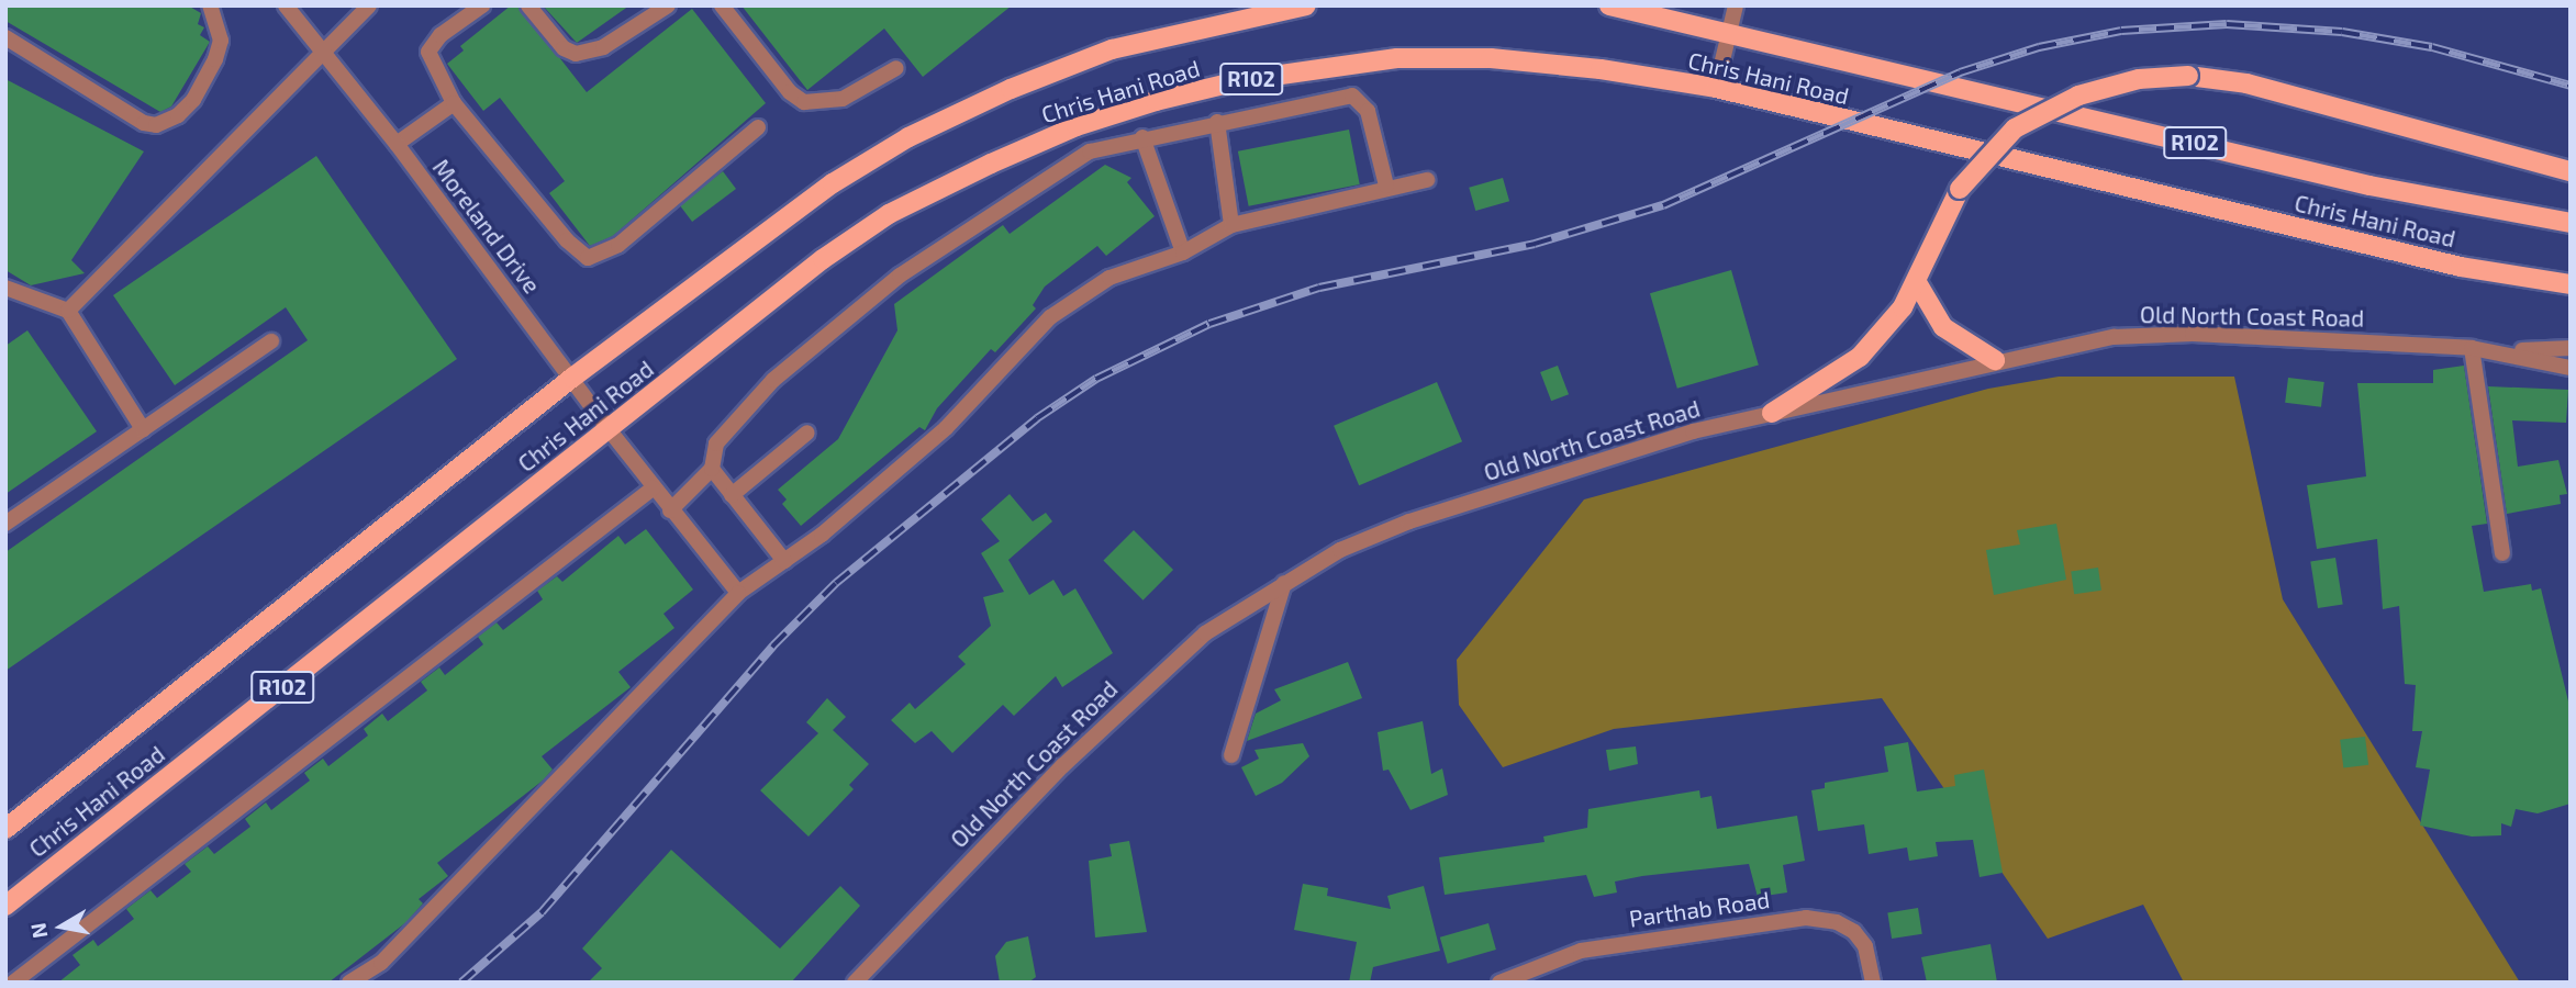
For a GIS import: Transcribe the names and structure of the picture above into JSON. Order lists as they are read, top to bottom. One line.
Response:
{"streets":{"main road":["Chris Hani Road","R102"],"street":["Moreland Drive","Old North Coast Road","Parthab Road"]},"crossings":[["Chris Hani Road","Moreland Drive"]],"north":"left"}
